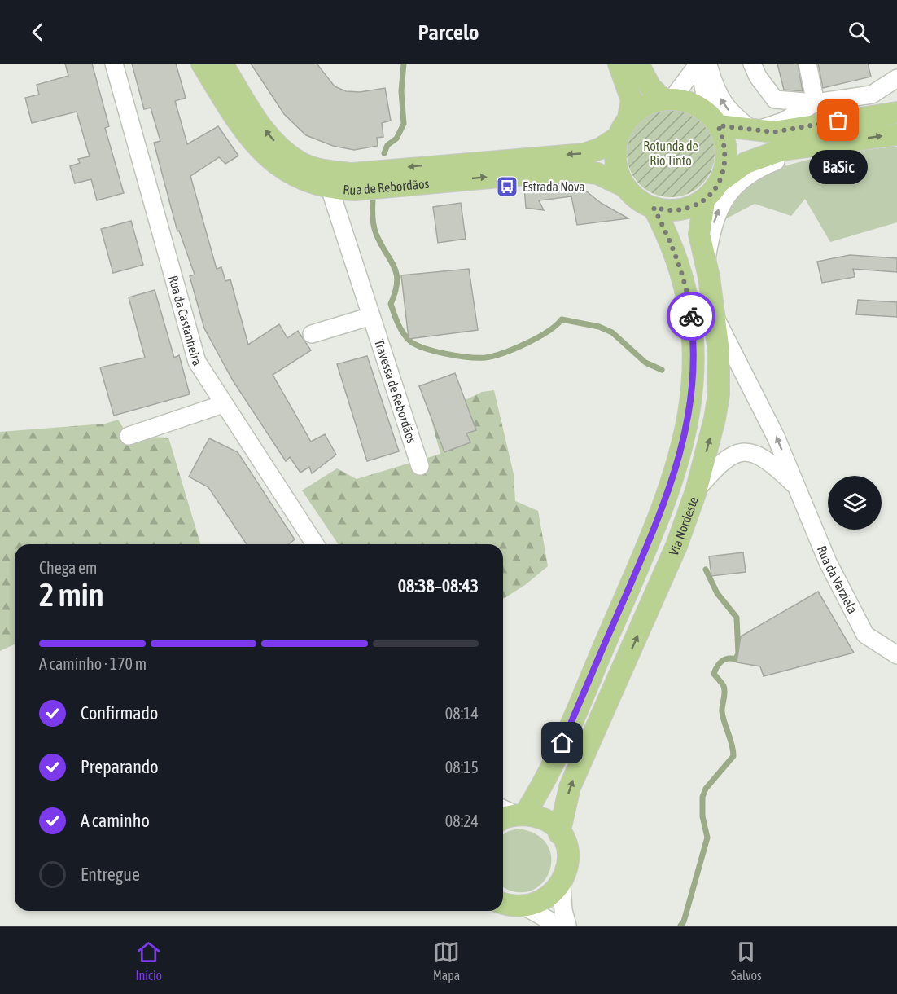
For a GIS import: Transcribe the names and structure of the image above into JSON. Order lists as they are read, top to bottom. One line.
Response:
{"streets":{"main road":["Rua de Rebordãos","Via Nordeste"],"street":["Rua da Castanheira","Travessa de Rebordãos","Rua da Varziela"]},"crossings":[["Rua de Rebordãos","Travessa de Rebordãos"],["Rua de Rebordãos","Via Nordeste"],["Via Nordeste","Rua da Varziela"]],"one_way":["Rua da Varziela"],"parks":["Rotunda de Rio Tinto"],"places":{"other":["BaSic"],"bus stop":["Estrada Nova"]},"page":{"header":"Parcelo","bubble":"BaSic","heading":["2 min","Chega em","08:38–08:43"],"bar":"A caminho · 170 m","list":[["Confirmado","08:14"],["Preparando","08:15"],["A caminho","08:24"],"Entregue"],"tabs":["Início","Mapa","Salvos"]}}
